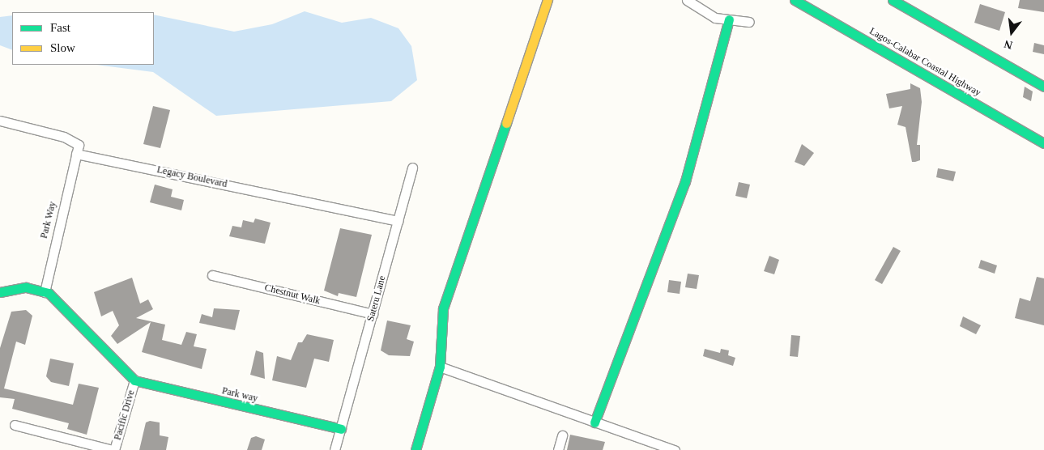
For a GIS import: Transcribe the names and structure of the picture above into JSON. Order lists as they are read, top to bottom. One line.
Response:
{"streets":{"main road":["Lagos-Calabar Coastal Highway","Park way"],"street":["Legacy Boulevard","Park Way","Chestnut Walk","Sateru Lane","Pacific Drive"]},"crossings":[["Legacy Boulevard","Park Way"],["Legacy Boulevard","Sateru Lane"],["Chestnut Walk","Sateru Lane"],["Sateru Lane","Park way"],["Park way","Pacific Drive"]],"legend":["Fast","Slow"],"north":"bottom"}
